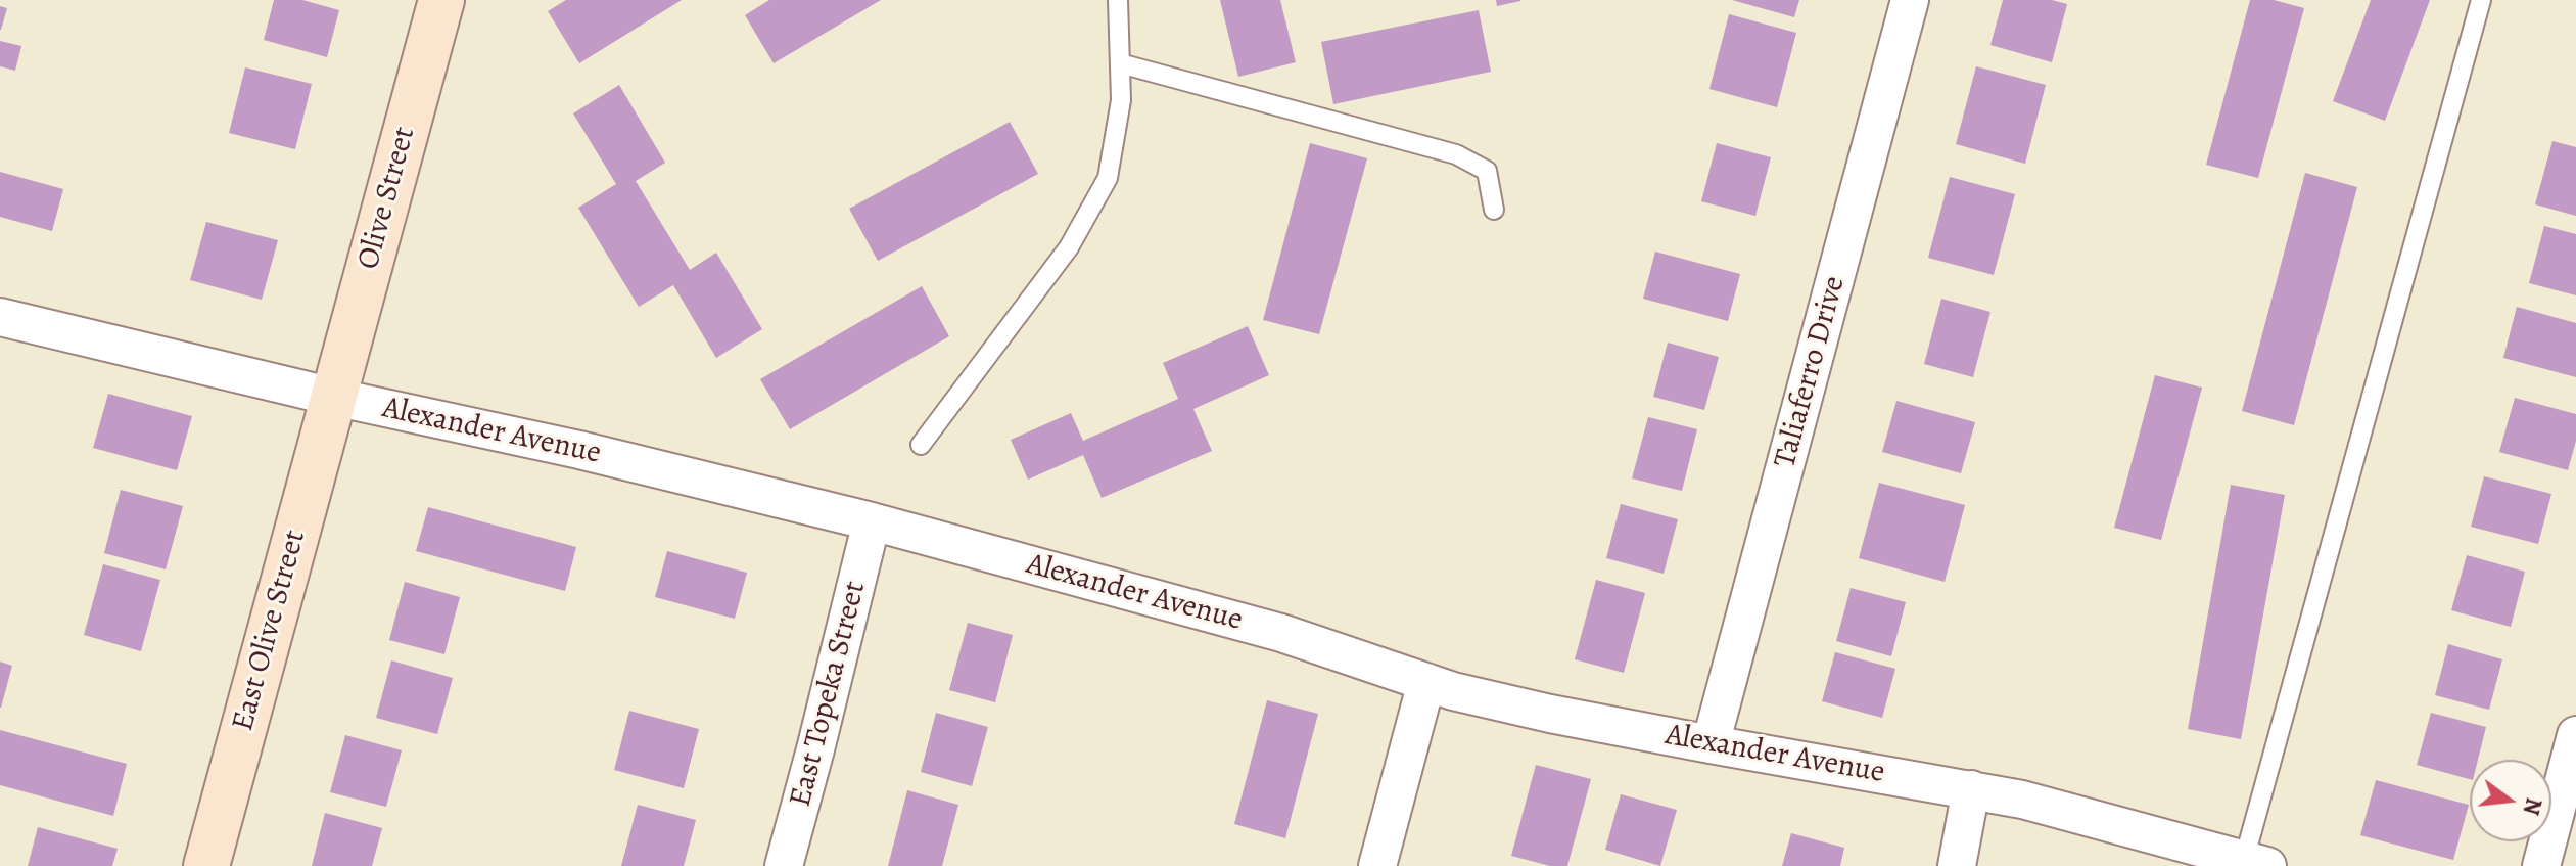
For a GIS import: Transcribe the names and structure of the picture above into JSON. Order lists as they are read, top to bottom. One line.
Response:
{"streets":{"street":["Olive Street","Taliaferro Drive","Alexander Avenue","East Olive Street","East Topeka Street"]},"crossings":[["Olive Street","Alexander Avenue"],["Olive Street","East Olive Street"],["Taliaferro Drive","Alexander Avenue"],["Alexander Avenue","East Olive Street"],["Alexander Avenue","East Topeka Street"]],"north":"right"}
